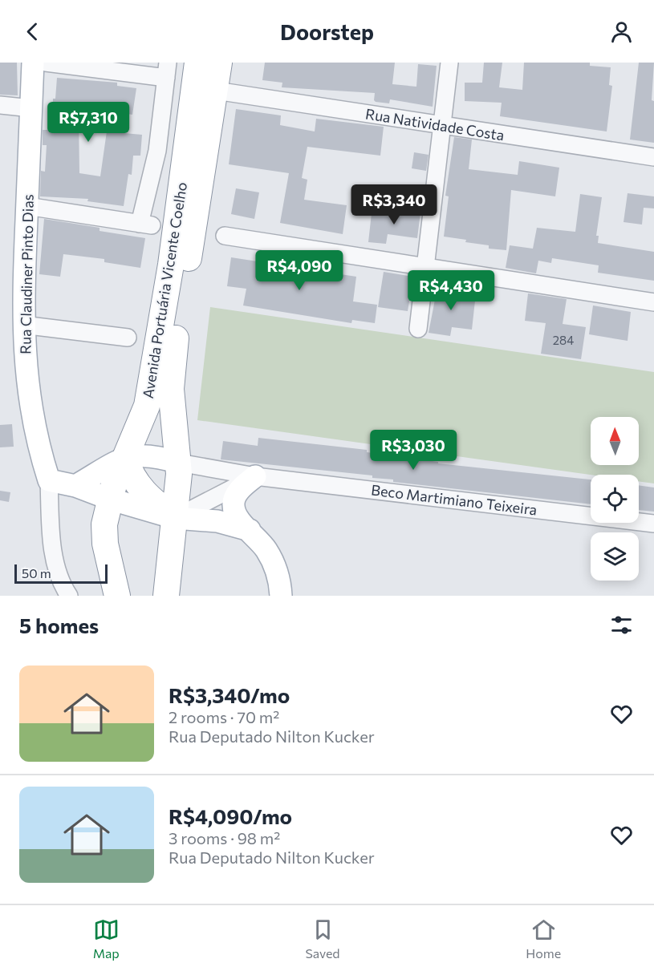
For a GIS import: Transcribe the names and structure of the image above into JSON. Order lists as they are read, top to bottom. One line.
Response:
{"streets":{"highway":["Avenida Portuária Vicente Coelho"],"main road":["Rua Claudiner Pinto Dias"],"street":["Rua Natividade Costa","Beco Martimiano Teixeira"]},"crossings":[["Rua Natividade Costa","Avenida Portuária Vicente Coelho"],["Avenida Portuária Vicente Coelho","Beco Martimiano Teixeira"]],"house_numbers":["284"],"scale_bar":"50 m","north":"top","page":{"header":"Doorstep","price":["R$7,310","R$3,340","R$4,090","R$4,430","R$3,030"],"scale":"50 m","heading":"5 homes","list":[{"name":"R$3,340/mo","note":"2 rooms · 70 m² · Rua Deputado Nilton Kucker"},{"name":"R$4,090/mo","note":"3 rooms · 98 m² · Rua Deputado Nilton Kucker"}],"tabs":["Map","Saved","Home"]}}
